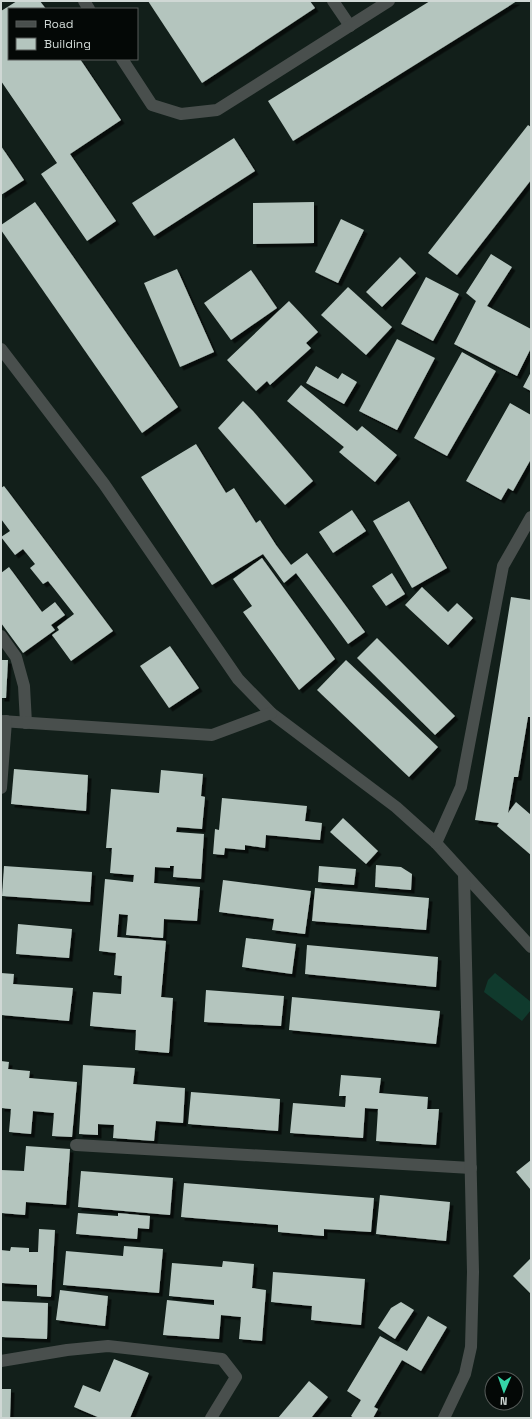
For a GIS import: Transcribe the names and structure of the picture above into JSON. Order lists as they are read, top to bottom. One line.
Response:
{"legend":["Road","Building"],"north":"bottom"}
